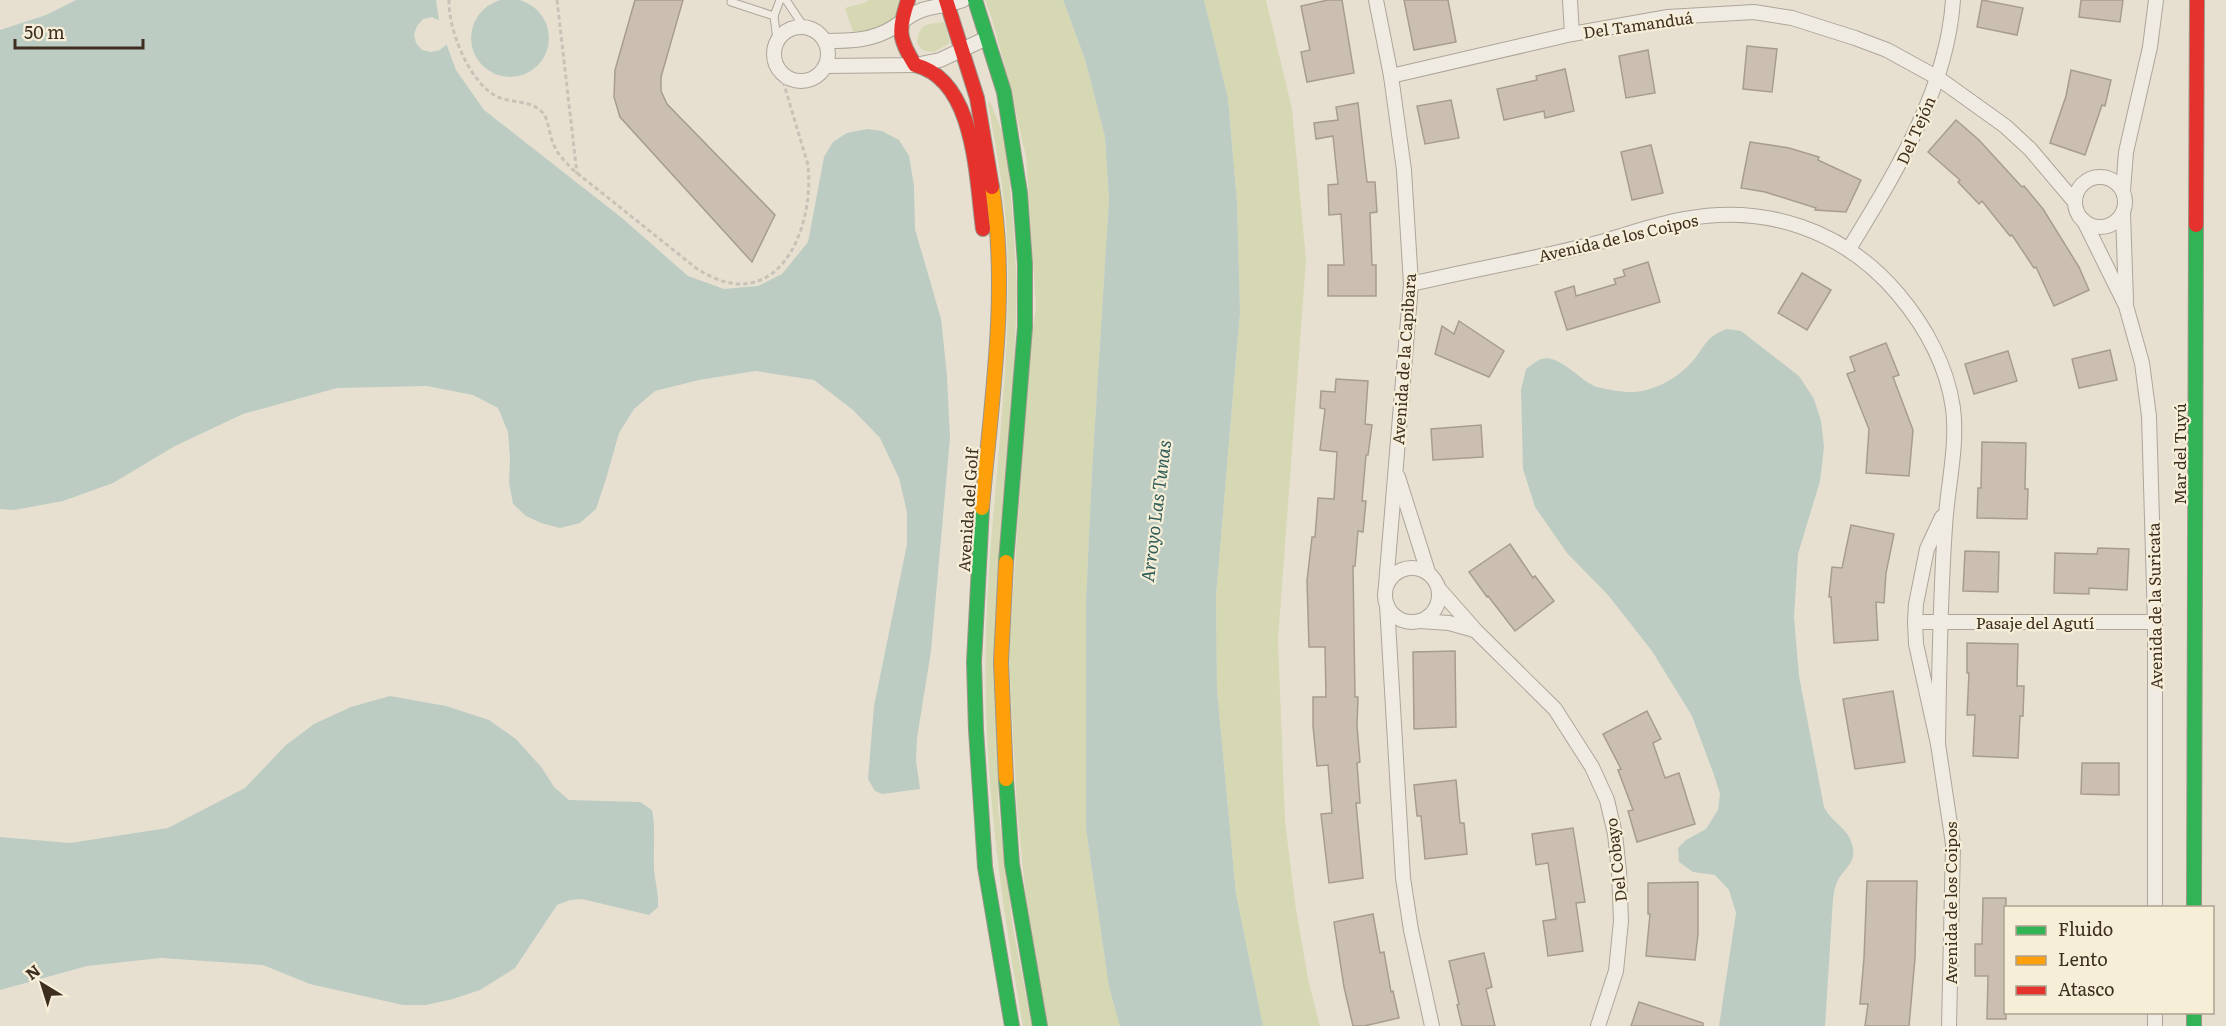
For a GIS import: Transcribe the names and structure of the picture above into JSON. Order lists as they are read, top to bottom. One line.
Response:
{"streets":{"street":["Del Tamanduá","Del Tejón","Avenida de los Coipos","Avenida de la Capibara","Mar del Tuyú","Avenida del Golf","Avenida de la Suricata","Pasaje del Agutí","Del Cobayo"]},"crossings":[["Del Tamanduá","Del Tejón"],["Del Tamanduá","Avenida de la Capibara"],["Del Tamanduá","Avenida de la Suricata"],["Del Tejón","Avenida de los Coipos"],["Avenida de los Coipos","Avenida de la Capibara"],["Avenida de los Coipos","Pasaje del Agutí"],["Avenida de la Capibara","Del Cobayo"],["Avenida de la Suricata","Pasaje del Agutí"]],"water":["Arroyo Las Tunas"],"legend":["Fluido","Lento","Atasco"],"scale_bar":"50 m","north":"top left"}
